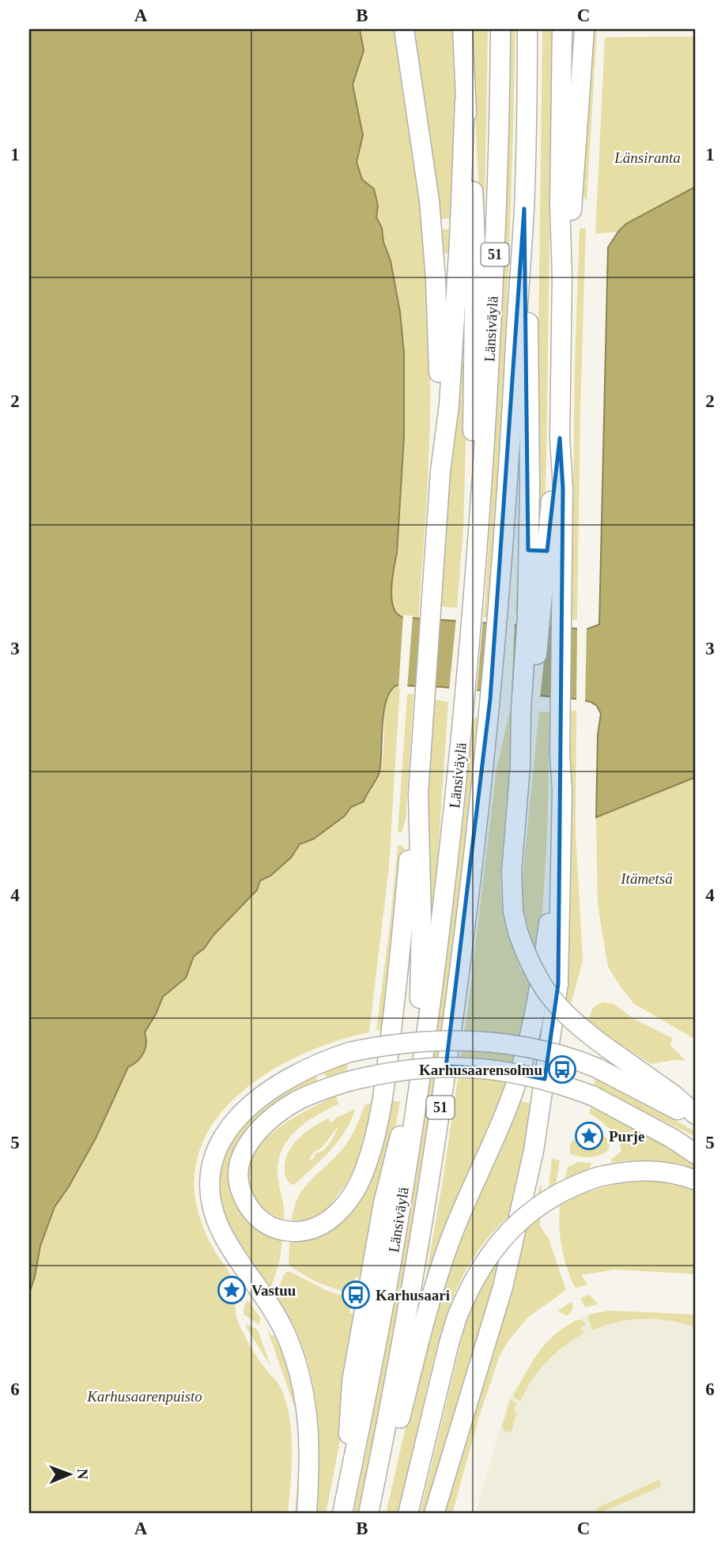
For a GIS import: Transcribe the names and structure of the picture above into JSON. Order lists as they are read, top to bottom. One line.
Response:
{"streets":{"highway":["51","Länsiväylä"]},"parks":["Länsiranta","Itämetsä","Karhusaarenpuisto"],"places":{"bus stop":["Karhusaarensolmu","Karhusaari"],"place":["Purje","Vastuu"]},"north":"right","grid":{"columns":["A","B","C"],"rows":["1","2","3","4","5","6"]}}
